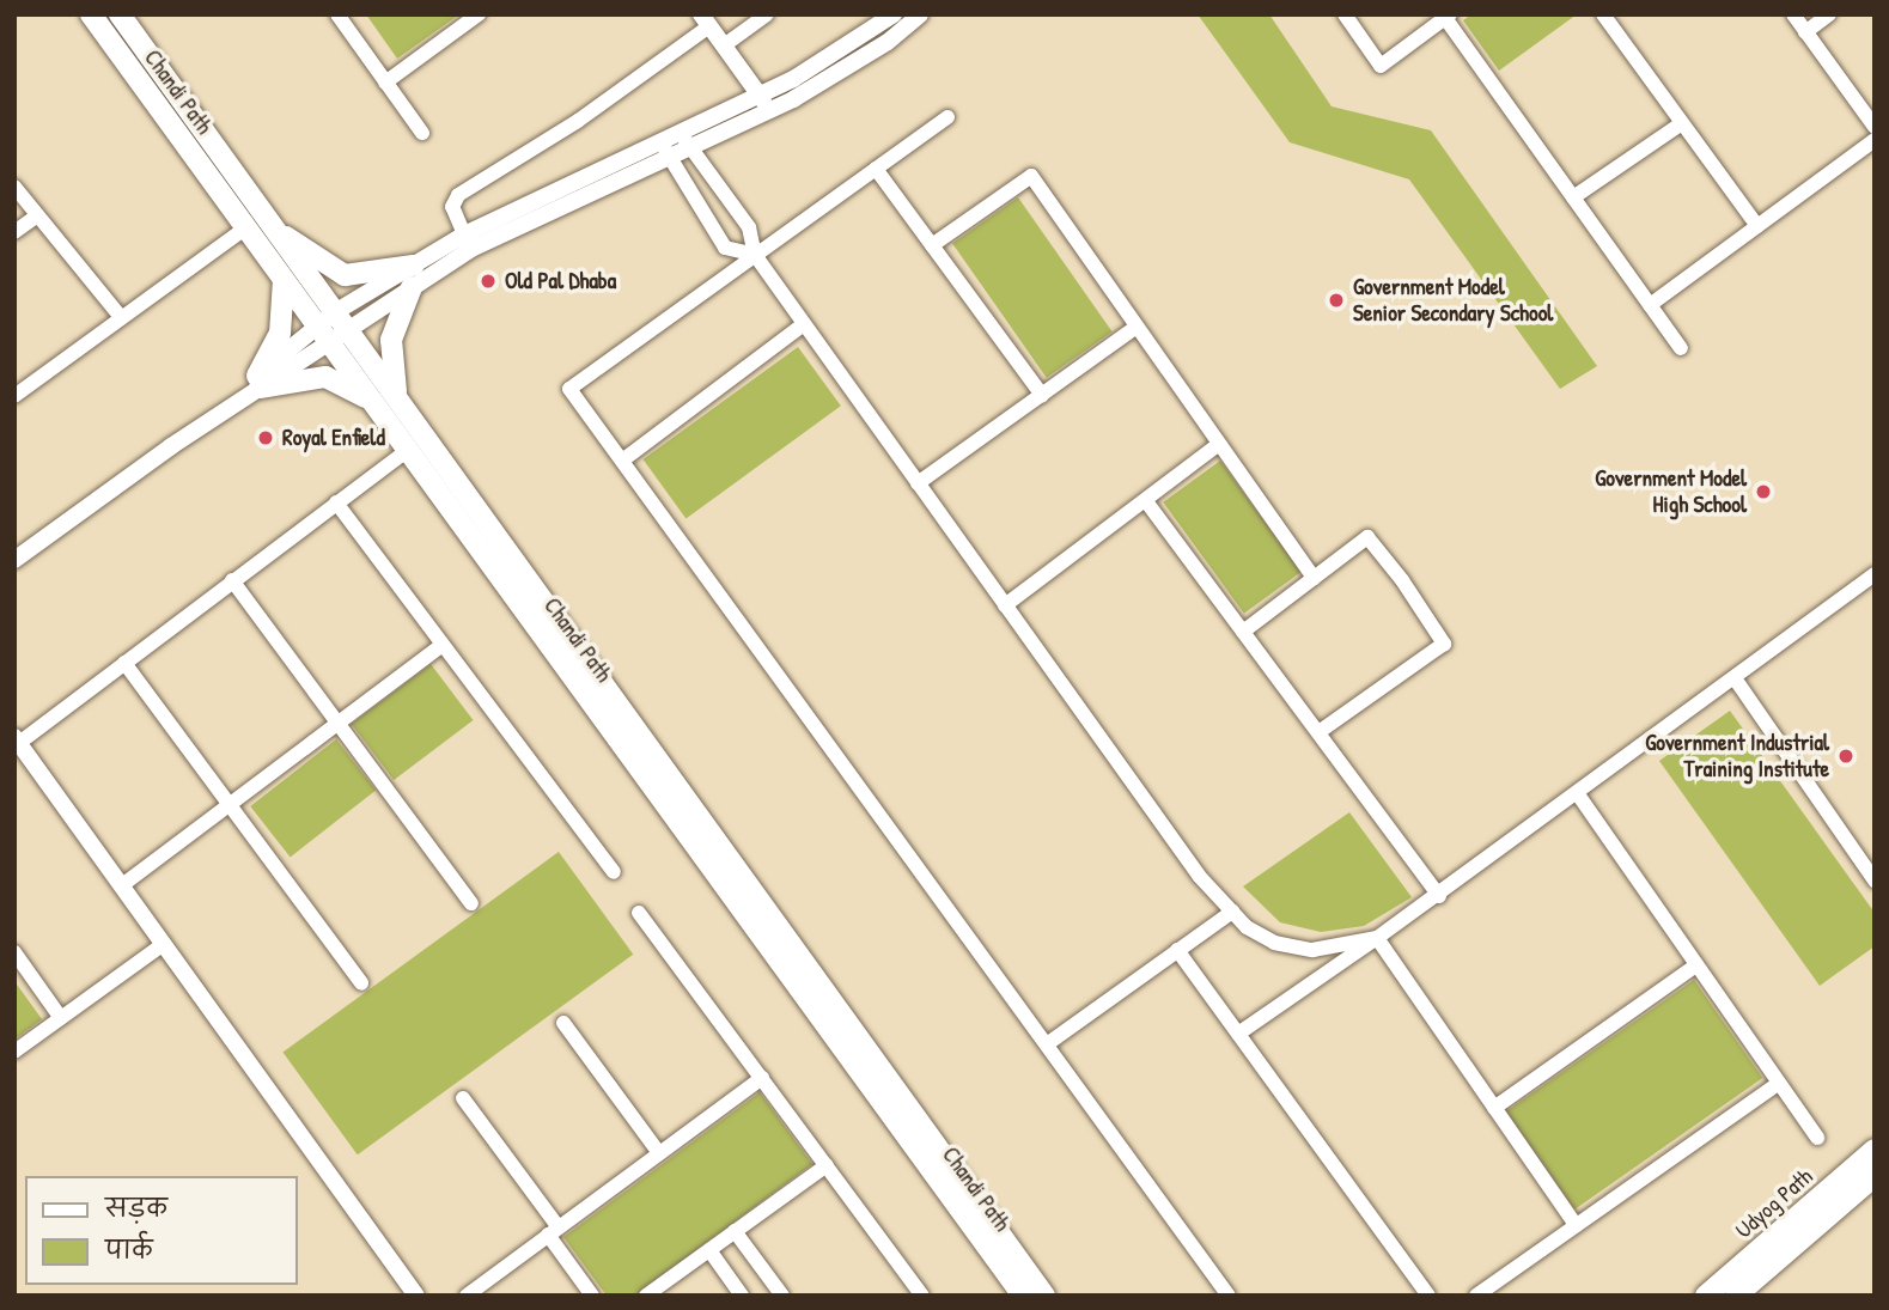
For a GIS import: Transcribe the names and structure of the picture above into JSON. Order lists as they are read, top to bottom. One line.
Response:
{"streets":{"main road":["Chandi Path","Udyog Path"]},"places":["Old Pal Dhaba","Government Model Senior Secondary School","Royal Enfield","Government Model High School","Government Industrial Training Institute"],"legend":["सड़क","पार्क"]}
